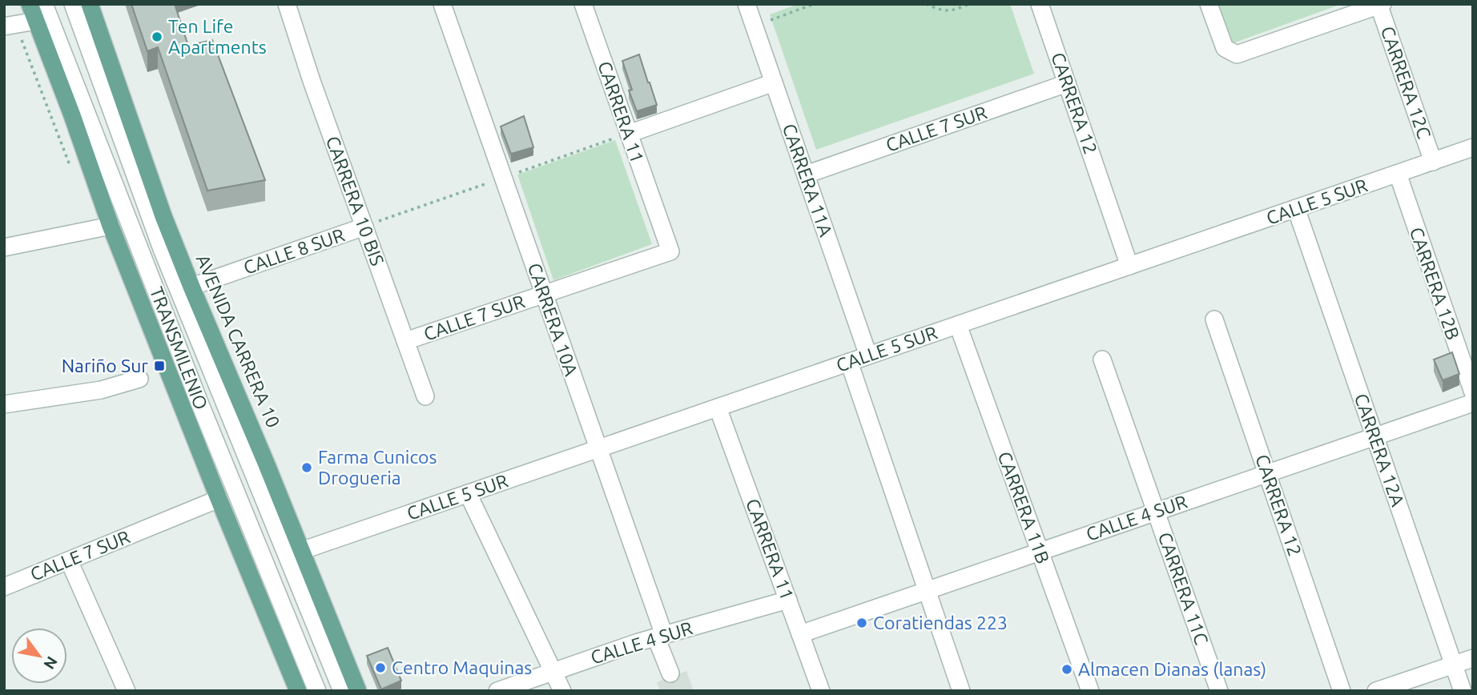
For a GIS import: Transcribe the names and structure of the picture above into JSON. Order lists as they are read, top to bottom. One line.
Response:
{"streets":{"main road":["AVENIDA CARRERA 10"],"street":["CARRERA 12C","CARRERA 12","CARRERA 11","CALLE 7 SUR","CARRERA 11A","CARRERA 10 BIS","CALLE 5 SUR","CALLE 8 SUR","CARRERA 12B","CARRERA 10A","TRANSMILENIO","CARRERA 12A","CARRERA 11B","CALLE 4 SUR","CARRERA 11C"]},"crossings":[["CARRERA 12C","CALLE 5 SUR"],["CARRERA 12","CALLE 7 SUR"],["CARRERA 12","CALLE 5 SUR"],["CARRERA 12","CALLE 4 SUR"],["CARRERA 11","CALLE 7 SUR"],["CARRERA 11","CALLE 5 SUR"],["CARRERA 11","CALLE 4 SUR"],["CALLE 7 SUR","CARRERA 11A"],["CALLE 7 SUR","CARRERA 10 BIS"],["CALLE 7 SUR","CARRERA 10A"],["CARRERA 11A","CALLE 5 SUR"],["CARRERA 10 BIS","CALLE 8 SUR"],["CALLE 5 SUR","CARRERA 12B"],["CALLE 5 SUR","CARRERA 10A"],["CALLE 5 SUR","AVENIDA CARRERA 10"],["CALLE 5 SUR","CARRERA 12A"],["CALLE 5 SUR","CARRERA 11B"],["CALLE 8 SUR","AVENIDA CARRERA 10"],["CARRERA 10A","CALLE 4 SUR"],["CARRERA 12A","CALLE 4 SUR"],["CARRERA 11B","CALLE 4 SUR"],["CALLE 4 SUR","CARRERA 11C"]],"places":{"other":["Ten Life Apartments","Farma Cunicos Drogueria","Coratiendas 223","Centro Maquinas","Almacen Dianas (lanas)"],"transit":["Nariño Sur"]},"north":"bottom right"}
